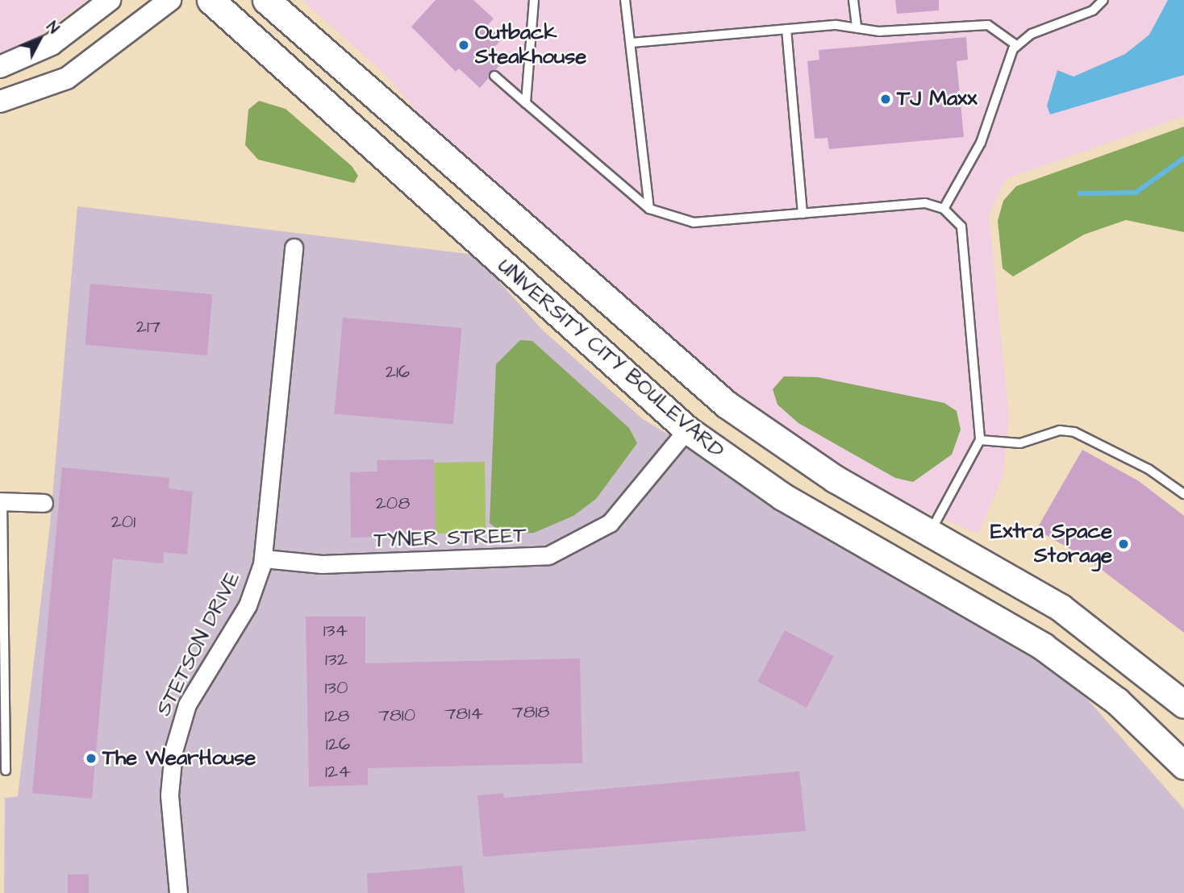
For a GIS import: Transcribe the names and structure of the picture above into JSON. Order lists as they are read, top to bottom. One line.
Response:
{"streets":{"main road":["UNIVERSITY CITY BOULEVARD"],"street":["TYNER STREET","STETSON DRIVE"]},"crossings":[["UNIVERSITY CITY BOULEVARD","TYNER STREET"],["TYNER STREET","STETSON DRIVE"]],"places":["Outback Steakhouse","TJ Maxx","Extra Space Storage","The WearHouse"],"house_numbers":["217","216","208","201","134","132","130","7818","7814","7810","128","126","124"],"north":"top right"}
